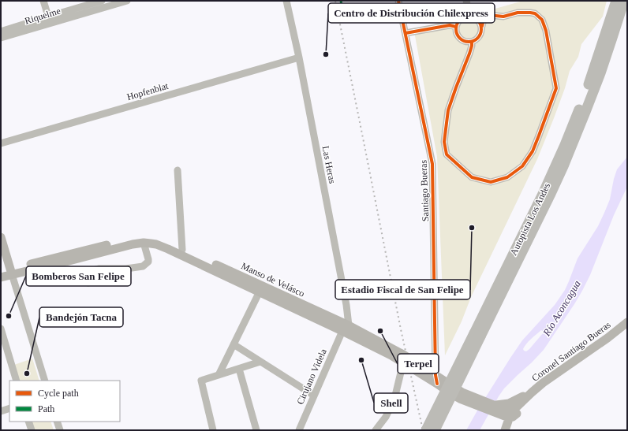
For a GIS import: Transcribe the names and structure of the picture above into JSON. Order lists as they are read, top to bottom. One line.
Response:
{"streets":{"highway":["Autopista Los Andes"],"main road":["Manso de Velásco","Coronel Santiago Bueras"],"street":["Riquelme","Hopfenblat","Las Heras","Santiago Bueras","Cirujano Videla"]},"crossings":[["Hopfenblat","Las Heras"],["Las Heras","Manso de Velásco"],["Las Heras","Cirujano Videla"],["Santiago Bueras","Manso de Velásco"],["Manso de Velásco","Coronel Santiago Bueras"],["Manso de Velásco","Cirujano Videla"]],"water":["Río Aconcagua"],"places":["Centro de Distribución Chilexpress","Estadio Fiscal de San Felipe","Bomberos San Felipe","Terpel","Shell","Bandejón Tacna"],"legend":["Cycle path","Path"]}
